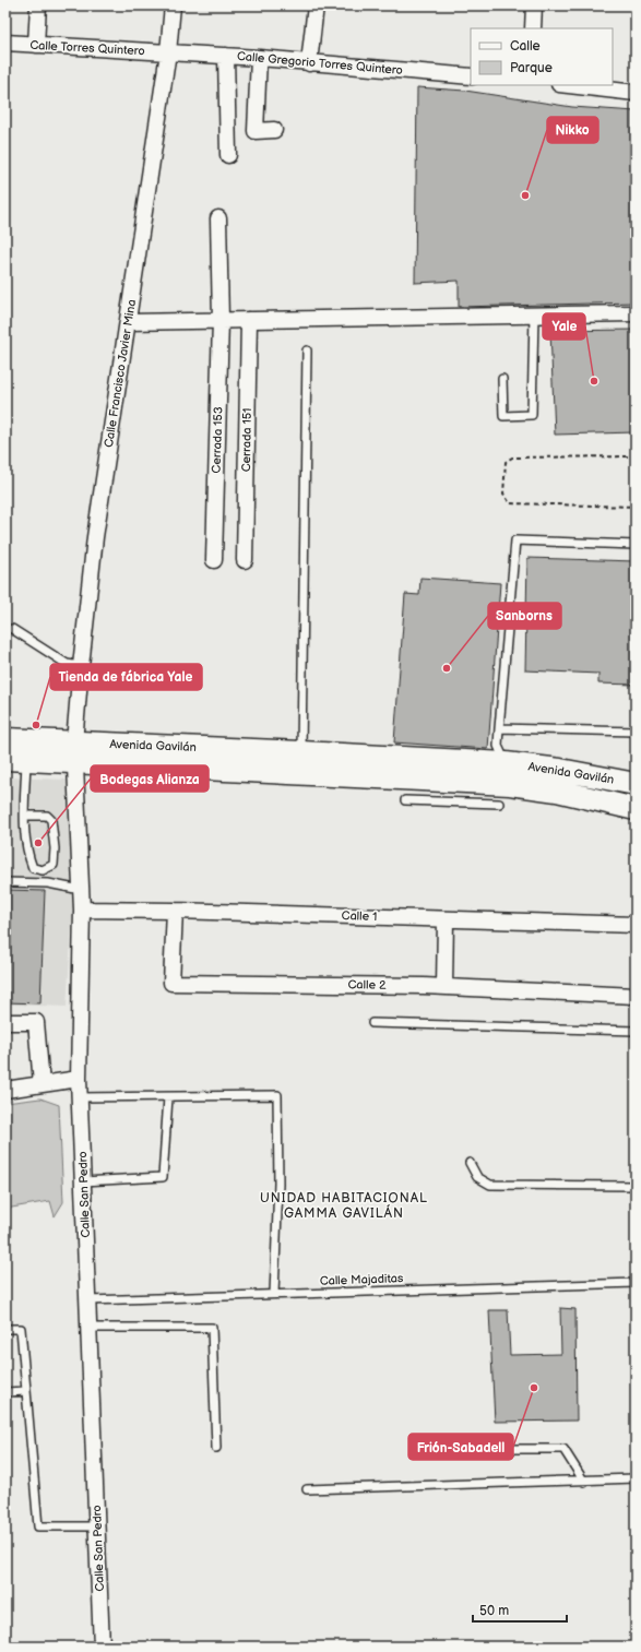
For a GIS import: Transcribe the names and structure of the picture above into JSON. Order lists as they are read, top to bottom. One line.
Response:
{"streets":{"main road":["Avenida Gavilán"],"street":["Calle Torres Quintero","Calle Gregorio Torres Quintero","Calle Francisco Javier Mina","Cerrada 153","Cerrada 151","Calle 1","Calle 2","Calle San Pedro"],"lane":["Calle Majaditas"]},"crossings":[["Calle Torres Quintero","Calle Gregorio Torres Quintero"],["Calle Torres Quintero","Calle Francisco Javier Mina"],["Calle Gregorio Torres Quintero","Calle Francisco Javier Mina"],["Calle Francisco Javier Mina","Avenida Gavilán"],["Calle Francisco Javier Mina","Calle San Pedro"],["Avenida Gavilán","Calle San Pedro"],["Calle 1","Calle 2"],["Calle 1","Calle San Pedro"],["Calle San Pedro","Calle Majaditas"]],"districts":["UNIDAD HABITACIONAL GAMMA GAVILÁN"],"places":["Nikko","Yale","Sanborns","Tienda de fábrica Yale","Bodegas Alianza","Frión-Sabadell"],"legend":["Calle","Parque"],"scale_bar":"50 m"}
